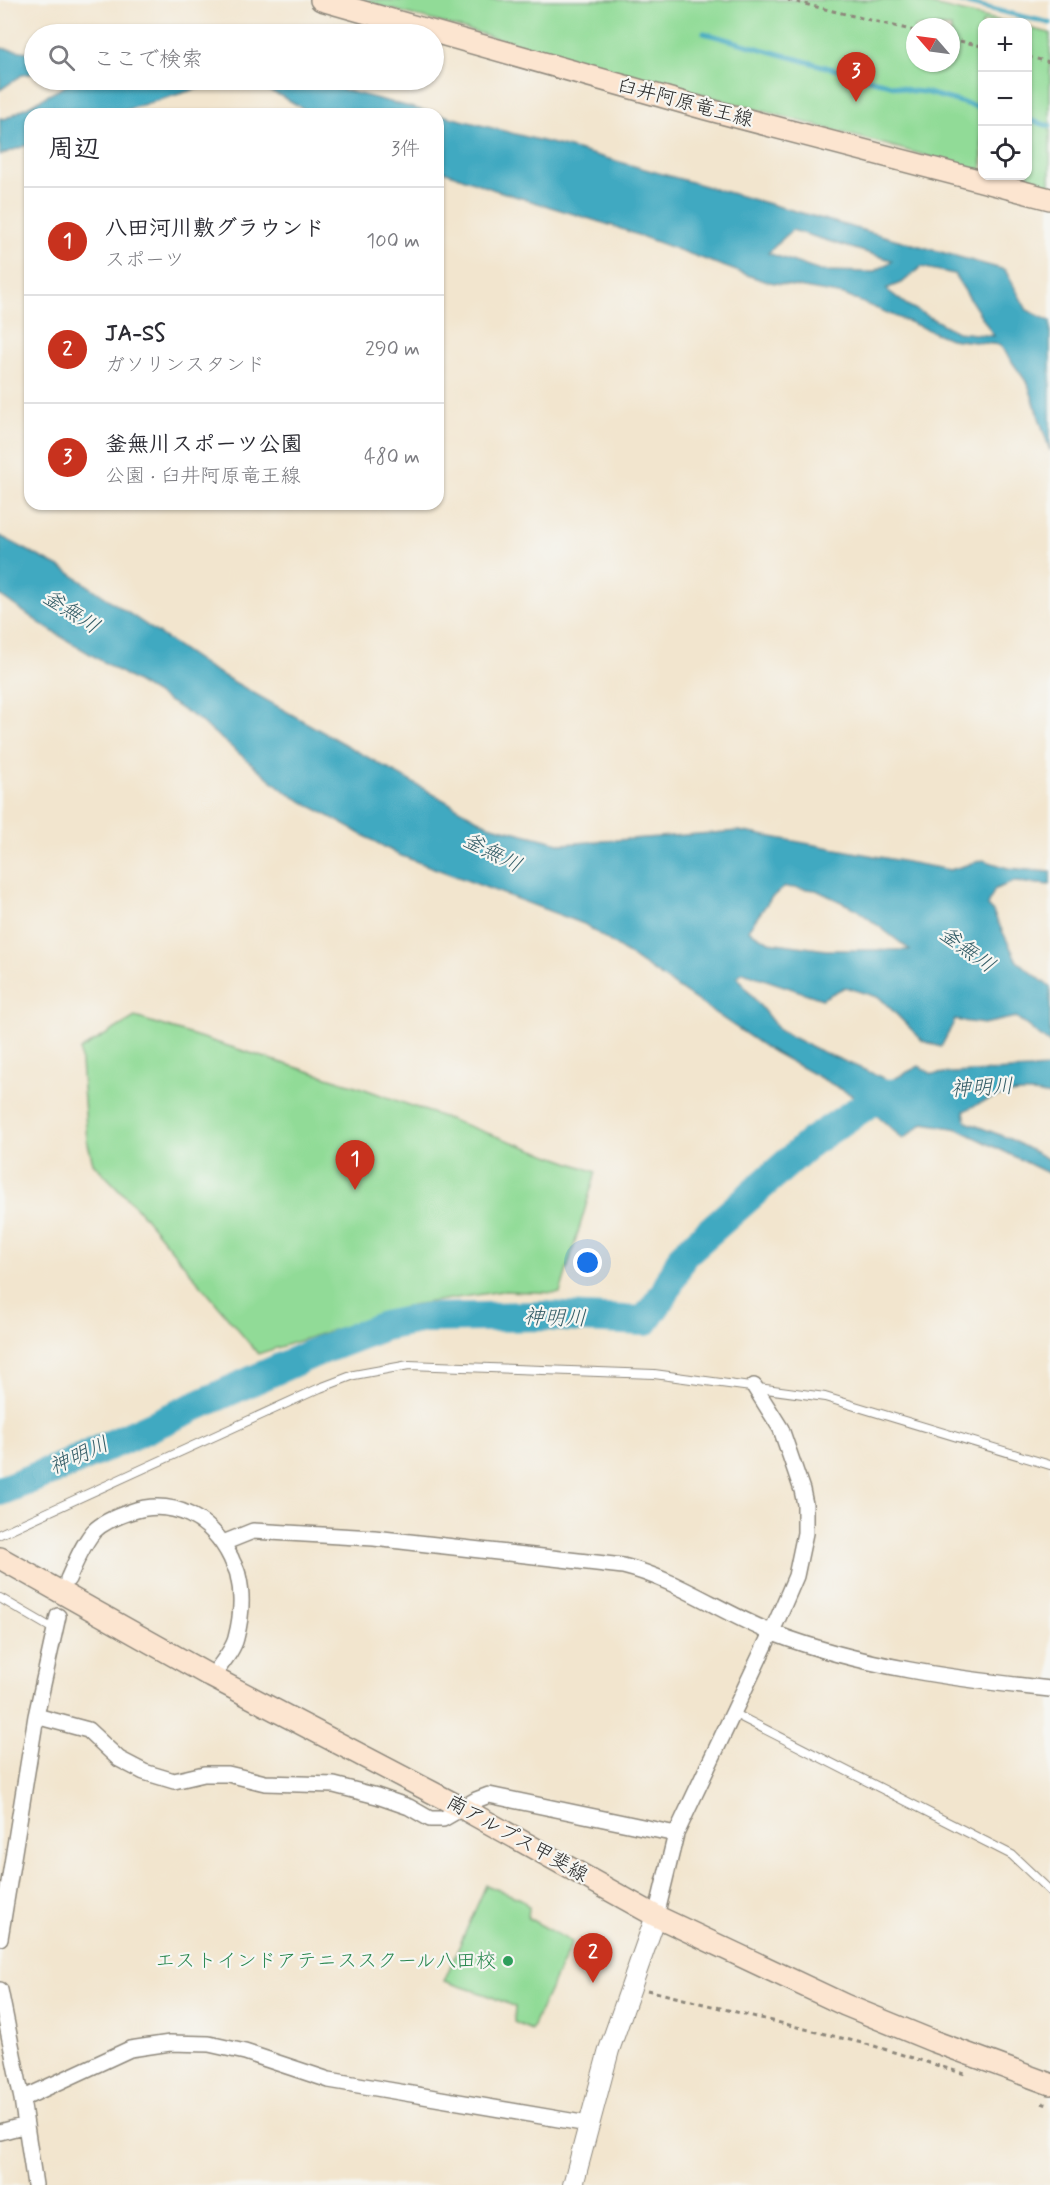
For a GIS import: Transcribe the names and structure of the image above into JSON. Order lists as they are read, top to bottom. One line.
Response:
{"streets":{"main road":["臼井阿原竜王線","南アルプス甲斐線"]},"water":["釜無川","神明川"],"places":["エストインドアテニススクール八田校"],"north":"top left","page":{"map_buttons":["+","−"],"search":"ここで検索","pins":["3","1","2"],"heading":["周辺","3件"],"list":[{"mark":"1","name":"八田河川敷グラウンド","note":"スポーツ","value":"100 m"},{"mark":"2","name":"JA-SS","note":"ガソリンスタンド","value":"290 m"},{"mark":"3","name":"釜無川スポーツ公園","note":"公園 · 臼井阿原竜王線","value":"480 m"}]}}
